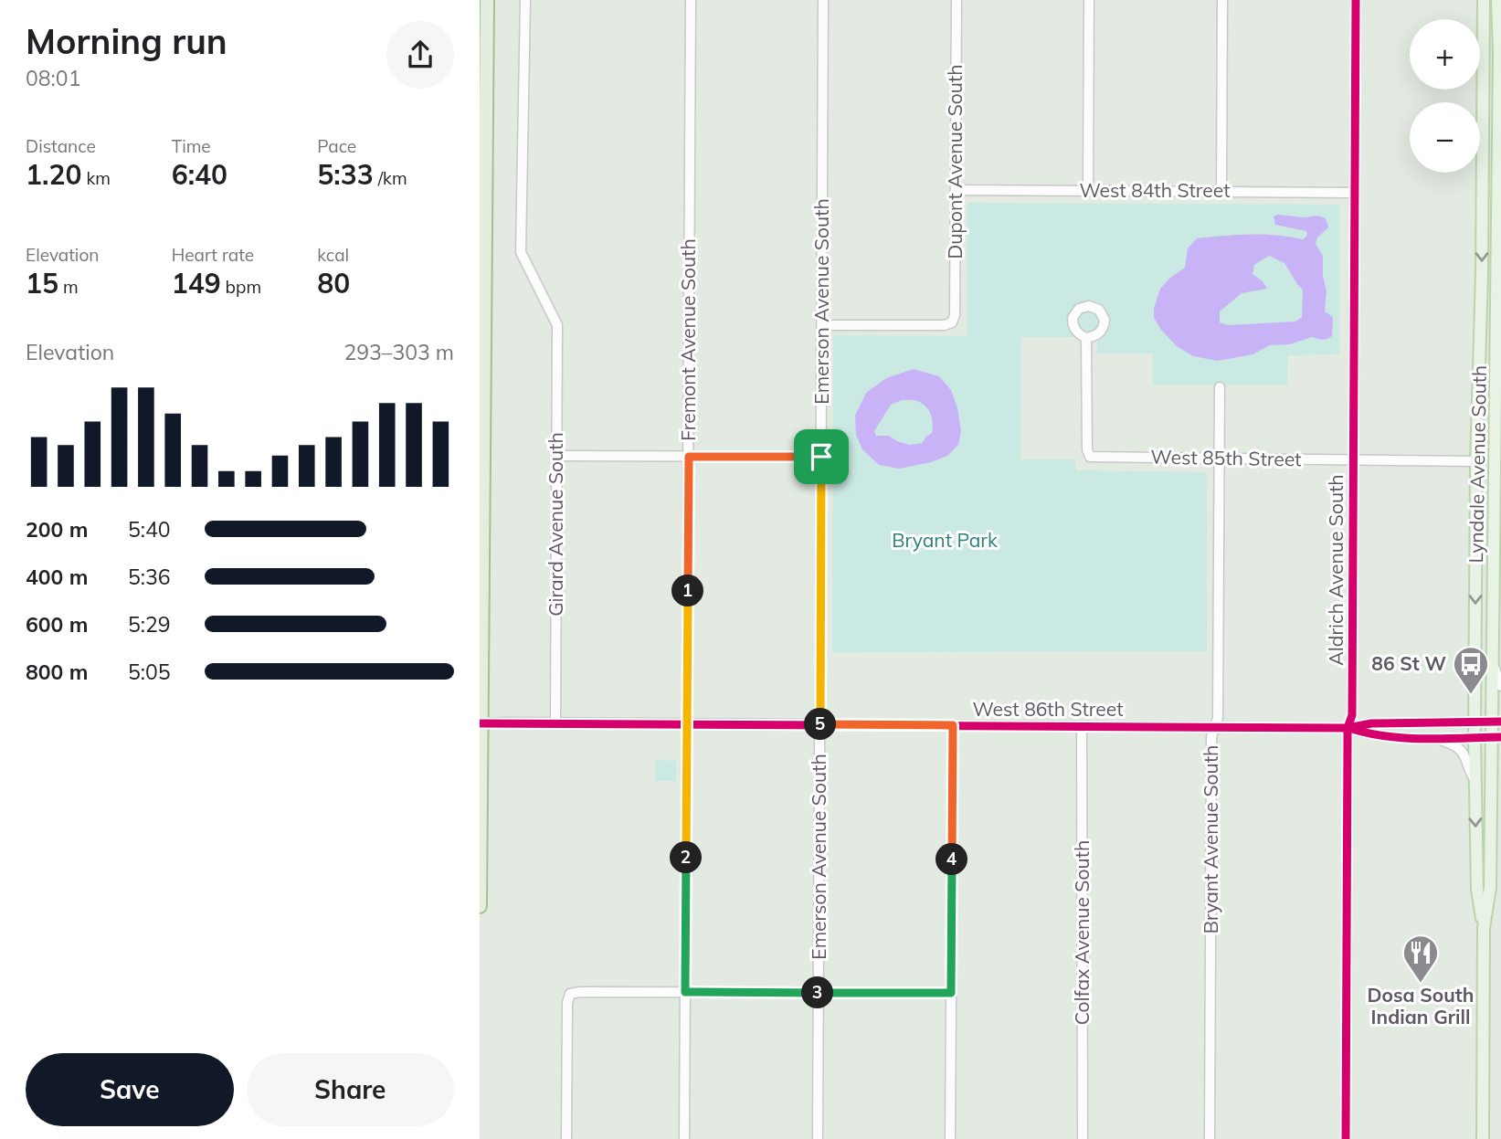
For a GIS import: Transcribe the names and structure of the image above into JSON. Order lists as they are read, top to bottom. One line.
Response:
{"streets":{"main road":["Lyndale Avenue South"],"street":["Dupont Avenue South","West 84th Street","Emerson Avenue South","Fremont Avenue South","West 85th Street","Girard Avenue South","Aldrich Avenue South","West 86th Street","Bryant Avenue South","Colfax Avenue South"]},"crossings":[["Dupont Avenue South","West 84th Street"],["Dupont Avenue South","Emerson Avenue South"],["West 84th Street","Aldrich Avenue South"],["Emerson Avenue South","West 86th Street"],["Fremont Avenue South","West 86th Street"],["West 85th Street","Lyndale Avenue South"],["West 85th Street","Aldrich Avenue South"],["West 85th Street","Bryant Avenue South"],["Lyndale Avenue South","West 86th Street"],["Girard Avenue South","West 86th Street"],["Aldrich Avenue South","West 86th Street"],["West 86th Street","Bryant Avenue South"],["West 86th Street","Colfax Avenue South"]],"parks":["Bryant Park"],"places":{"bus stop":["86 St W"],"restaurant":["Dosa South Indian Grill"]},"page":{"heading":["Morning run","08:01"],"map_buttons":["+","−"],"stats":[["Distance","1.20 km"],["Time","6:40"],["Pace","5:33 /km"],["Elevation","15 m"],["Heart rate","149 bpm"],["kcal","80"]],"chart":["Elevation","293–303 m"],"list":[{"name":"200 m","note":"5:40"},{"name":"400 m","note":"5:36"},{"name":"600 m","note":"5:29"},{"name":"800 m","note":"5:05"}],"pins":["1","5","2","4","3"],"buttons":["Save","Share"]}}
